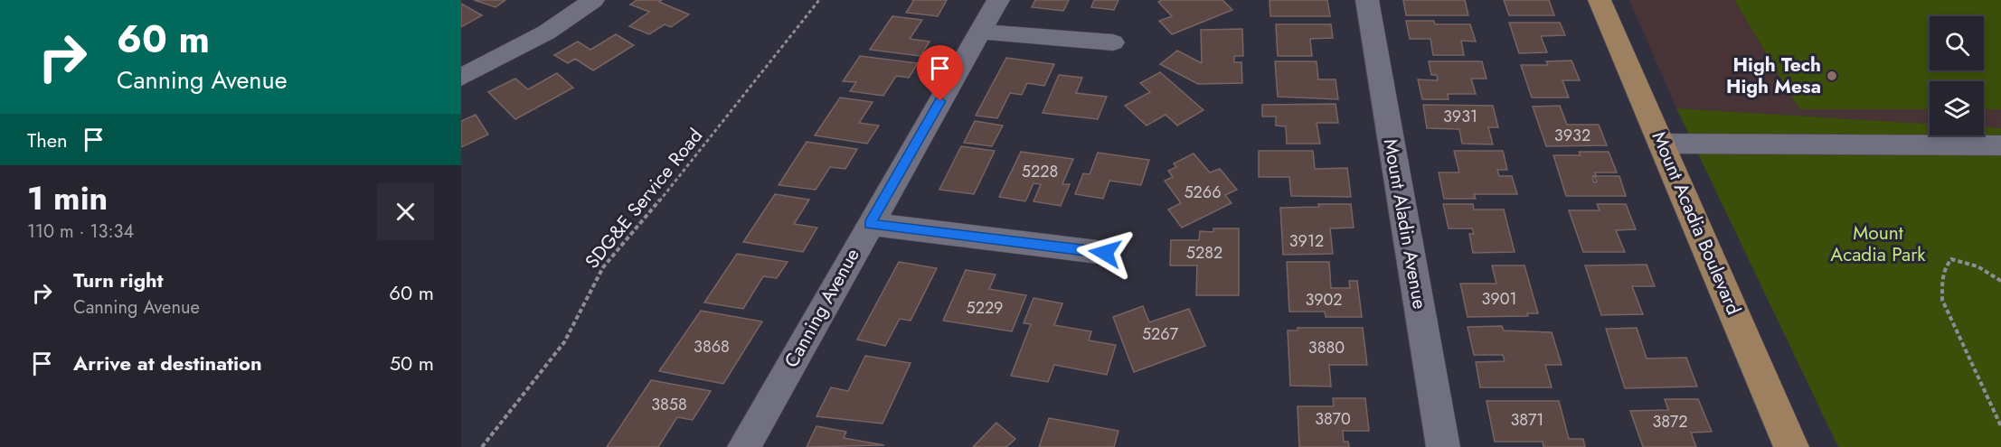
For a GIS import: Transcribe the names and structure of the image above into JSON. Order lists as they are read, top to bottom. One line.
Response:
{"streets":{"main road":["Mount Acadia Boulevard"],"street":["Mount Aladin Avenue","Canning Avenue"],"path":["SDG&E Service Road"]},"parks":["Mount Acadia Park"],"places":["High Tech High Mesa"],"house_numbers":["3931","3932","5228","5266","3912","5282","3901","3902","5229","5267","3868","3880","3858","3870","3871","3872"],"page":{"turn":["60 m","Canning Avenue"],"then":"Then","heading":["1 min","110 m · 13:34"],"list":[{"name":"Turn right","note":"Canning Avenue","value":"60 m"},{"name":"Arrive at destination","value":"50 m"}]}}
